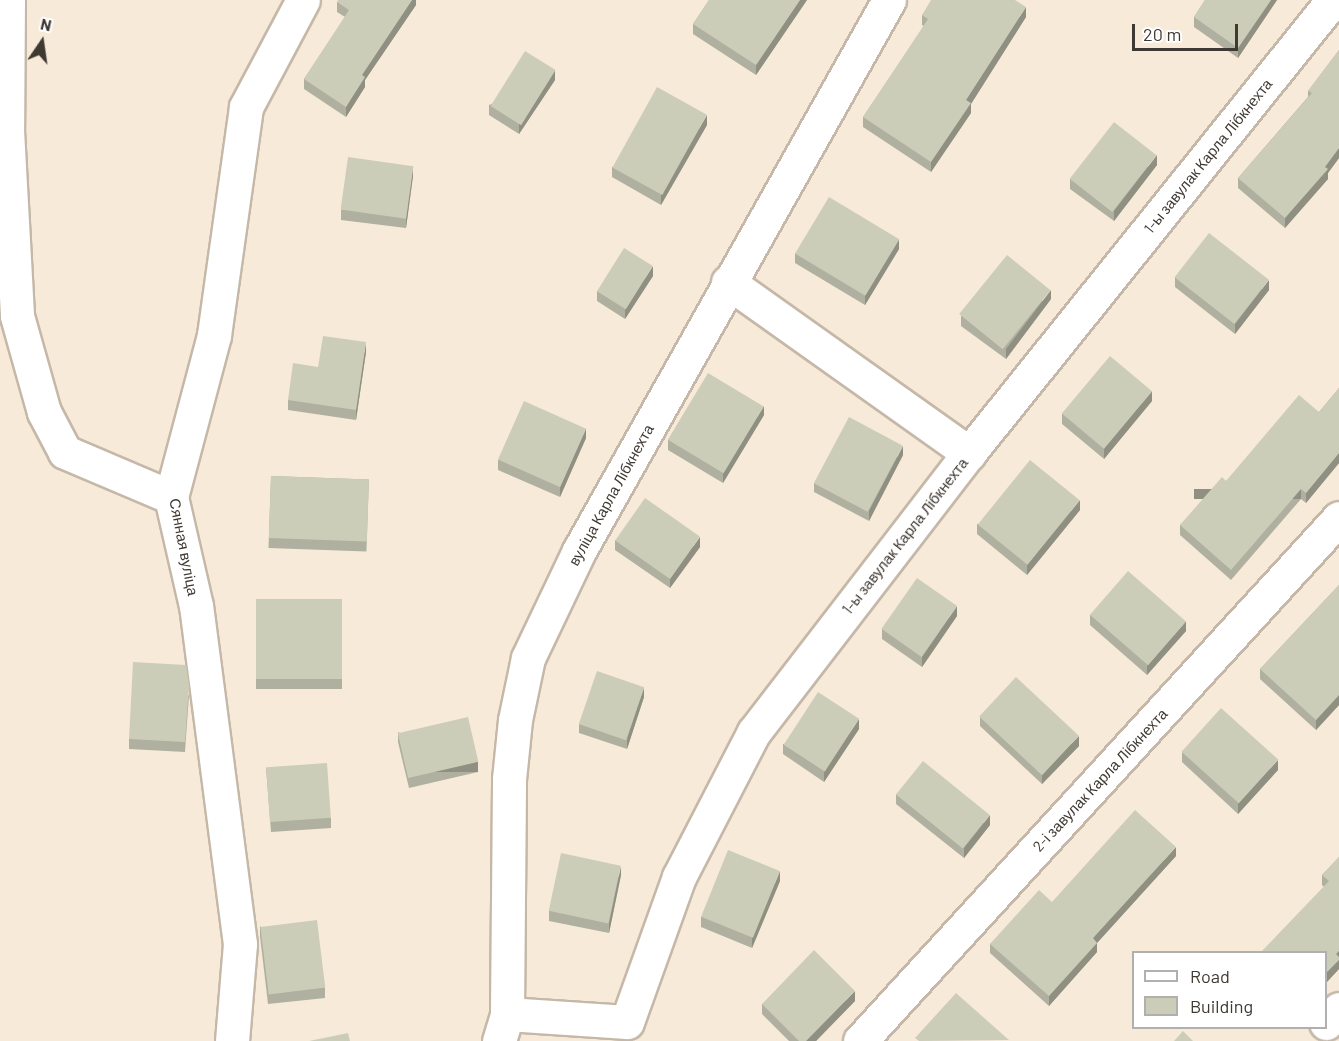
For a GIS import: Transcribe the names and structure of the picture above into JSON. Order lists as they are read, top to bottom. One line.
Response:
{"streets":{"street":["1-ы завулак Карла Лібкнехта","вуліца Карла Лібкнехта","Сянная вуліца","2-і завулак Карла Лібкнехта"]},"crossings":[["1-ы завулак Карла Лібкнехта","вуліца Карла Лібкнехта"]],"legend":["Road","Building"],"scale_bar":"20 m","north":"top"}
